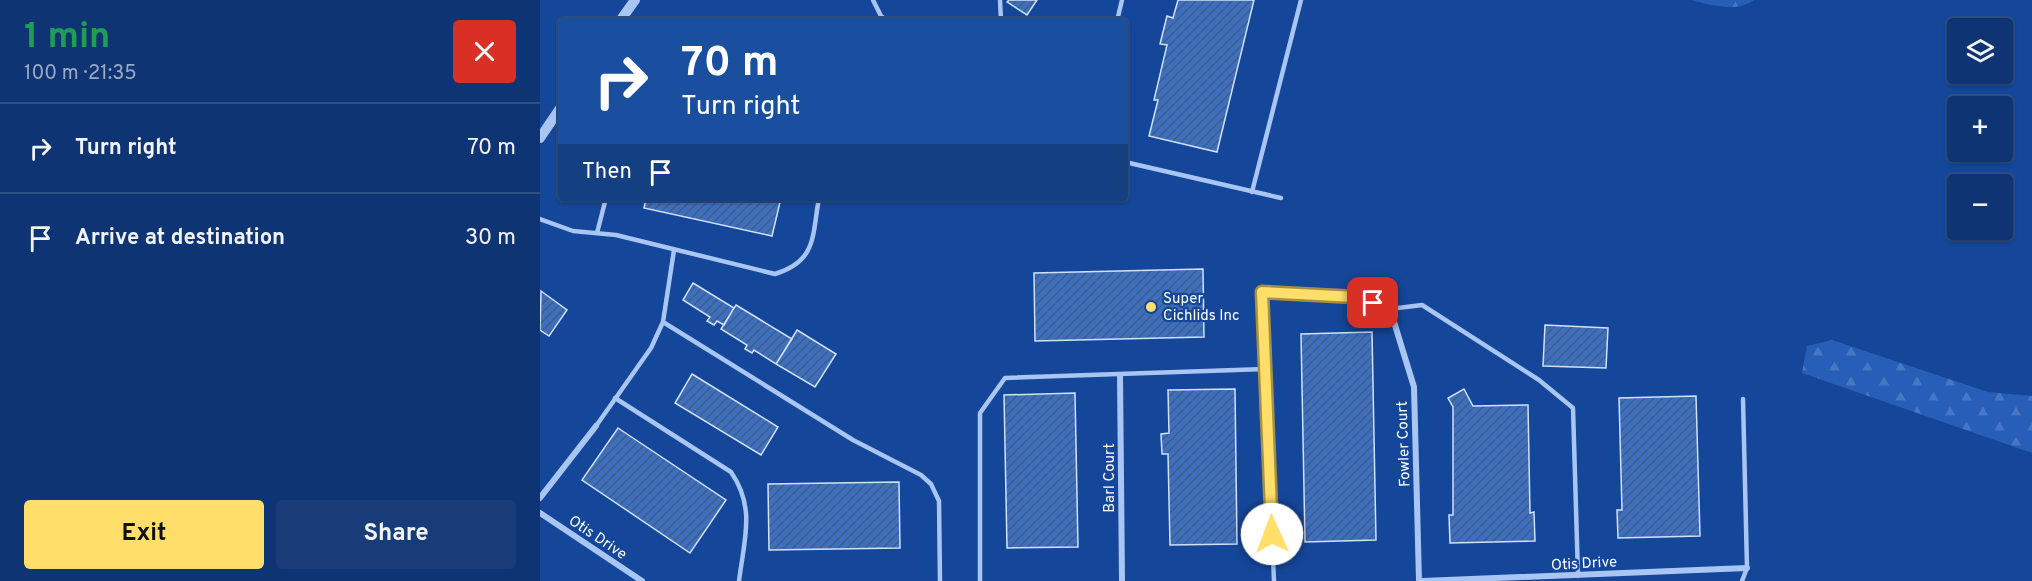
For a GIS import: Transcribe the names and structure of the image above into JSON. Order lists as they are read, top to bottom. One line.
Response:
{"streets":{"street":["Fowler Court","Barl Court","Otis Drive"]},"crossings":[["Fowler Court","Otis Drive"]],"places":["Super Cichlids Inc"],"page":{"heading":["1 min","100 m · 21:35"],"map_buttons":["+","−"],"turn":["70 m","Turn right"],"list":[{"name":"Turn right","value":"70 m"},{"name":"Arrive at destination","value":"30 m"}],"then":"Then","buttons":["Exit","Share"]}}
